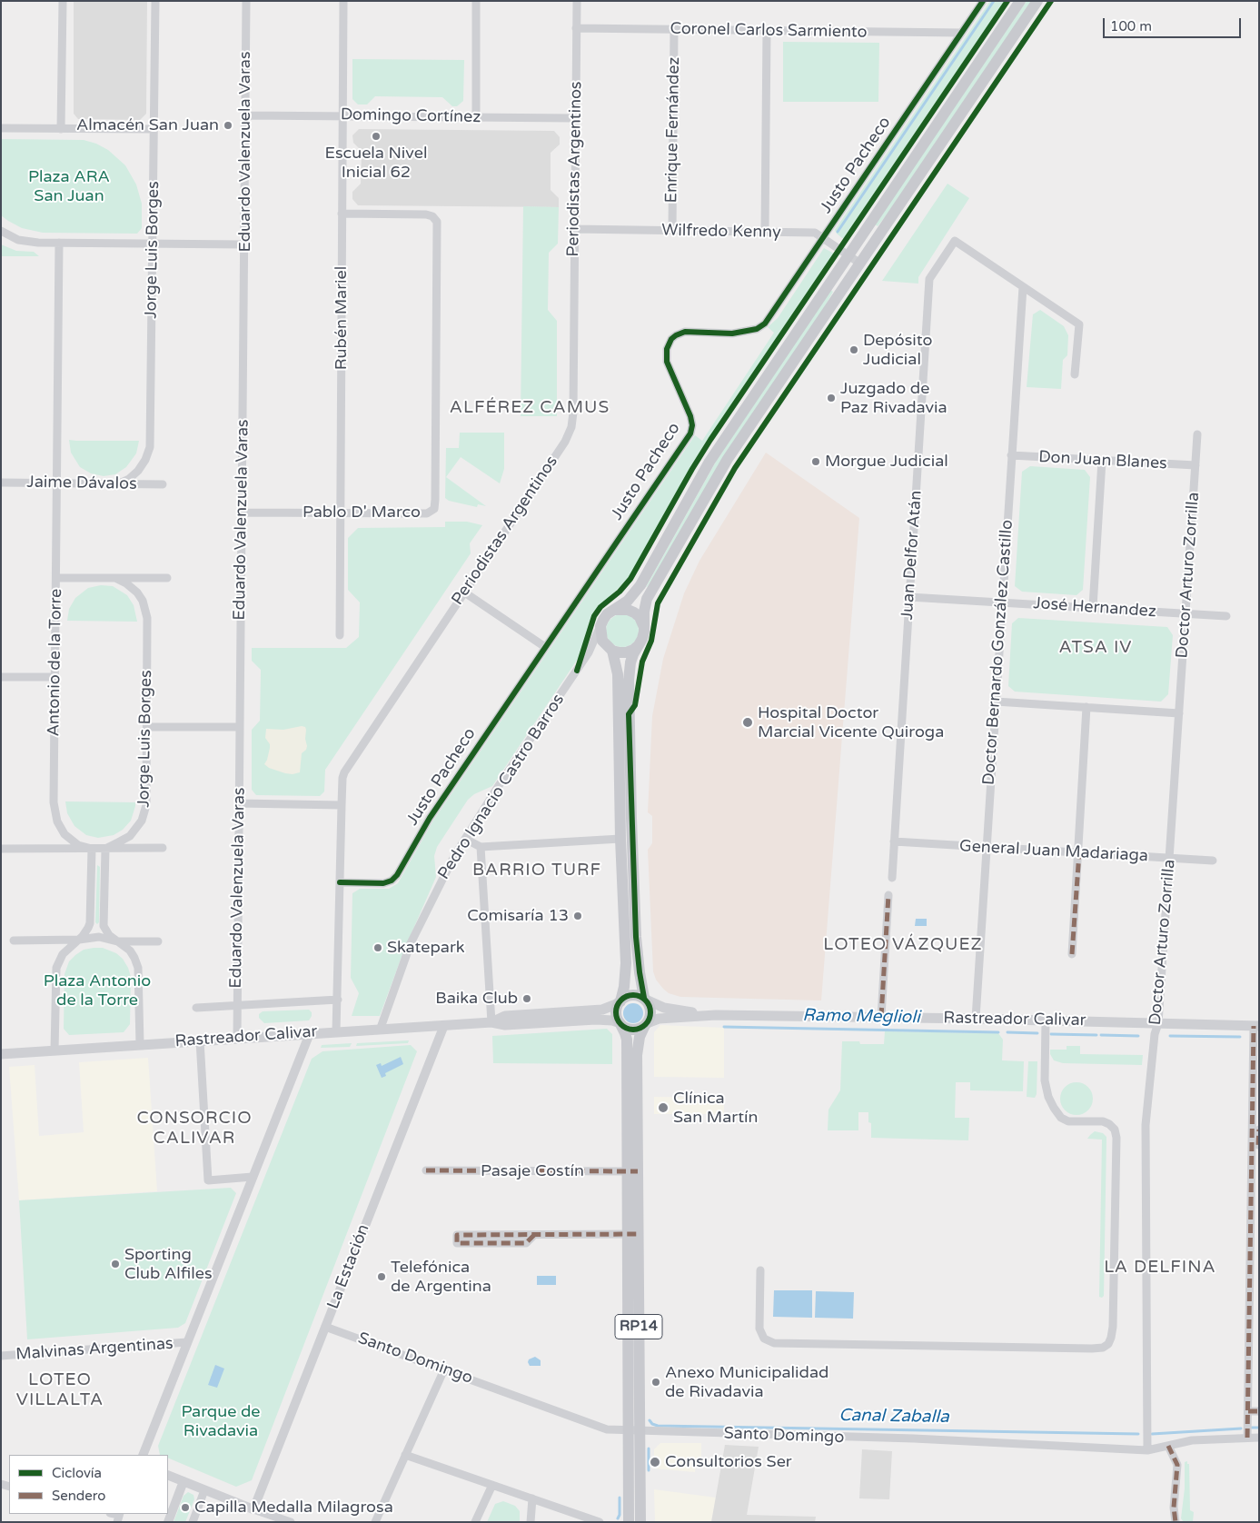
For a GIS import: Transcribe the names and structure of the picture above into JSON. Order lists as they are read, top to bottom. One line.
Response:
{"streets":{"main road":["Rastreador Calivar","RP14"],"street":["Coronel Carlos Sarmiento","Domingo Cortínez","Enrique Fernández","Eduardo Valenzuela Varas","Justo Pacheco","Periodistas Argentinos","Wilfredo Kenny","Jorge Luis Borges","Rubén Mariel","Don Juan Blanes","Jaime Dávalos","Pablo D' Marco","Juan Delfor Atán","Doctor Arturo Zorrilla","José Hernandez","Doctor Bernardo González Castillo","Antonio de la Torre","Pedro Ignacio Castro Barros","General Juan Madariaga","Pasaje Costín","La Estación","Malvinas Argentinas","Santo Domingo"]},"crossings":[["Coronel Carlos Sarmiento","Enrique Fernández"],["Coronel Carlos Sarmiento","Justo Pacheco"],["Coronel Carlos Sarmiento","Periodistas Argentinos"],["Domingo Cortínez","Eduardo Valenzuela Varas"],["Domingo Cortínez","Periodistas Argentinos"],["Domingo Cortínez","Rubén Mariel"],["Enrique Fernández","Wilfredo Kenny"],["Eduardo Valenzuela Varas","Pablo D' Marco"],["Eduardo Valenzuela Varas","Rastreador Calivar"],["Justo Pacheco","Periodistas Argentinos"],["Justo Pacheco","Wilfredo Kenny"],["Periodistas Argentinos","Wilfredo Kenny"],["Periodistas Argentinos","Rastreador Calivar"],["Jorge Luis Borges","Jaime Dávalos"],["Rubén Mariel","Pablo D' Marco"],["Don Juan Blanes","Doctor Arturo Zorrilla"],["Don Juan Blanes","Doctor Bernardo González Castillo"],["Jaime Dávalos","Antonio de la Torre"],["Juan Delfor Atán","José Hernandez"],["Juan Delfor Atán","Doctor Bernardo González Castillo"],["Juan Delfor Atán","General Juan Madariaga"],["Doctor Arturo Zorrilla","José Hernandez"],["Doctor Arturo Zorrilla","General Juan Madariaga"],["Doctor Arturo Zorrilla","Rastreador Calivar"],["Doctor Arturo Zorrilla","Santo Domingo"],["José Hernandez","Doctor Bernardo González Castillo"],["Doctor Bernardo González Castillo","General Juan Madariaga"],["Doctor Bernardo González Castillo","Rastreador Calivar"],["Pedro Ignacio Castro Barros","Rastreador Calivar"],["Rastreador Calivar","La Estación"],["Rastreador Calivar","RP14"],["Pasaje Costín","RP14"],["La Estación","Santo Domingo"],["RP14","Santo Domingo"]],"districts":["ALFÉREZ CAMUS","ATSA IV","BARRIO TURF","LOTEO VÁZQUEZ","CONSORCIO CALIVAR","LA DELFINA","LOTEO VILLALTA"],"water":["Ramo Meglioli","Canal Zaballa"],"parks":["Plaza ARA San Juan","Plaza Antonio de la Torre","Parque de Rivadavia"],"places":["Almacén San Juan","Escuela Nivel Inicial 62","Depósito Judicial","Juzgado de Paz Rivadavia","Morgue Judicial","Hospital Doctor Marcial Vicente Quiroga","Comisaría 13","Skatepark","Baika Club","Clínica San Martín","Sporting Club Alfiles","Telefónica de Argentina","Anexo Municipalidad de Rivadavia","Consultorios Ser","Capilla Medalla Milagrosa"],"legend":["Ciclovía","Sendero"],"scale_bar":"100 m"}
